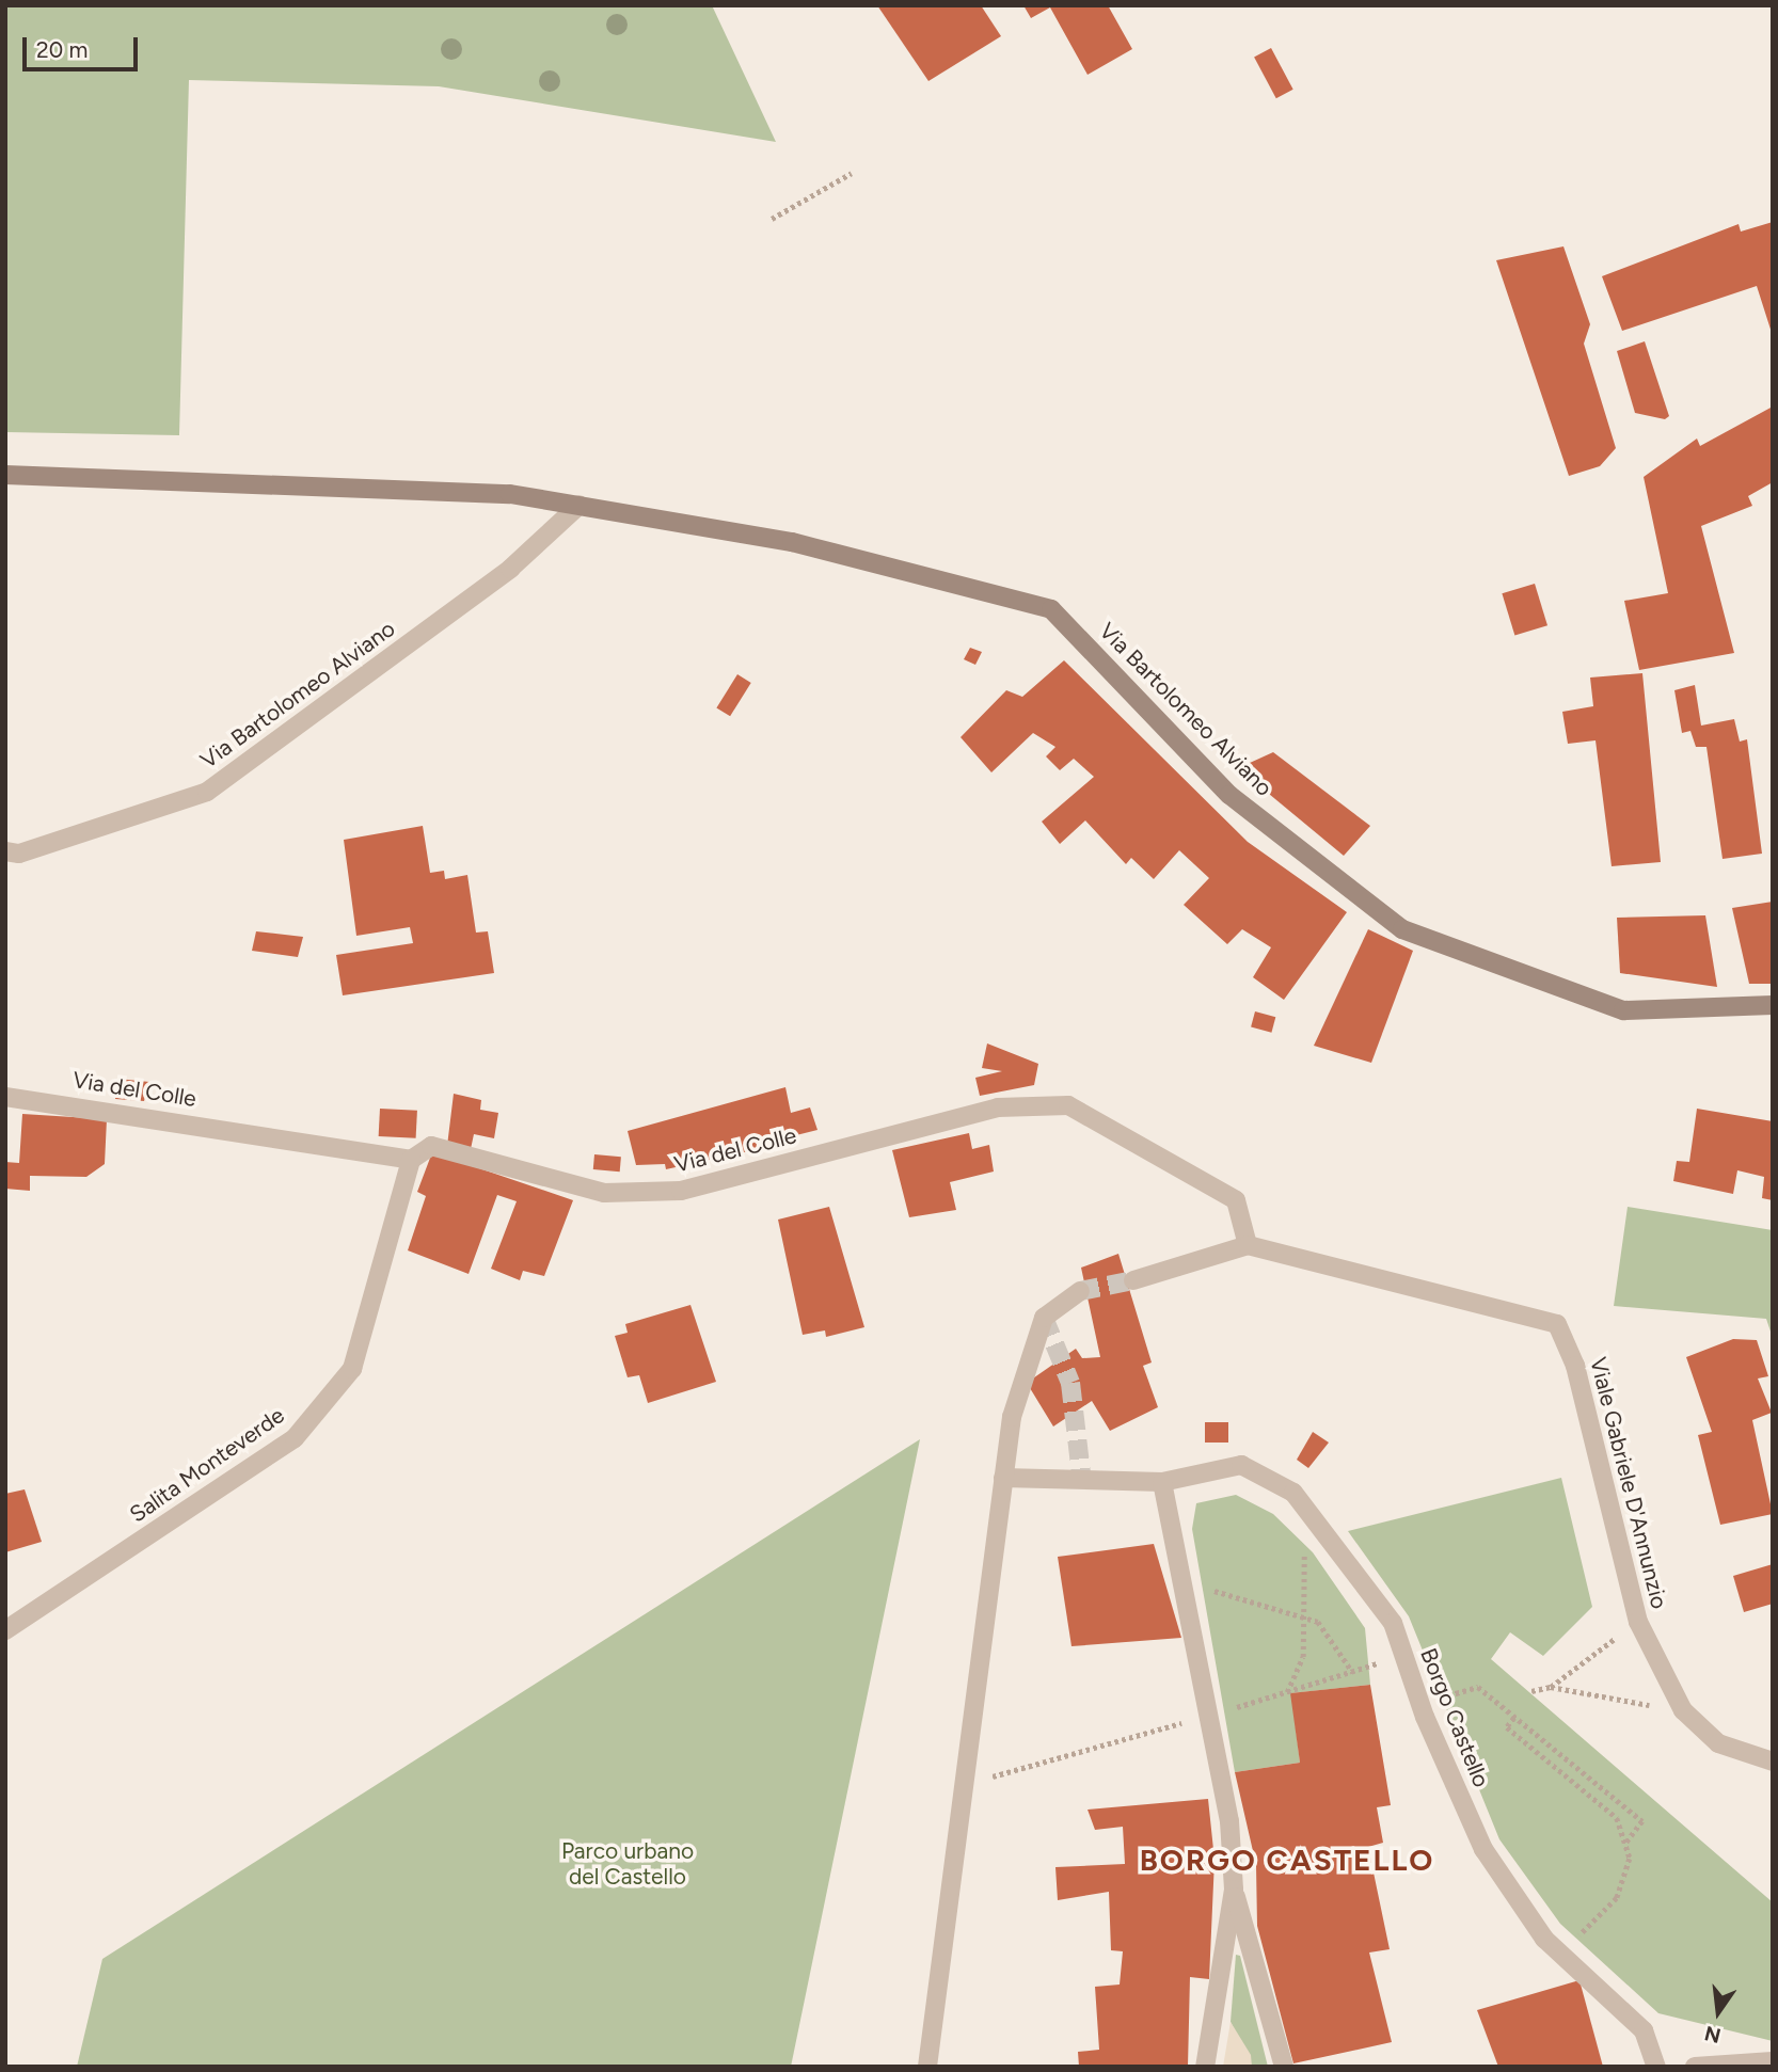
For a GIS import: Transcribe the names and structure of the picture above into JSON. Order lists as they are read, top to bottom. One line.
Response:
{"streets":{"main road":["Via Bartolomeo Alviano"],"street":["Via del Colle","Salita Monteverde","Viale Gabriele D'Annunzio","Borgo Castello"]},"crossings":[["Via del Colle","Salita Monteverde"],["Via del Colle","Viale Gabriele D'Annunzio"]],"districts":["BORGO CASTELLO"],"parks":["Parco urbano del Castello"],"scale_bar":"20 m","north":"bottom"}
